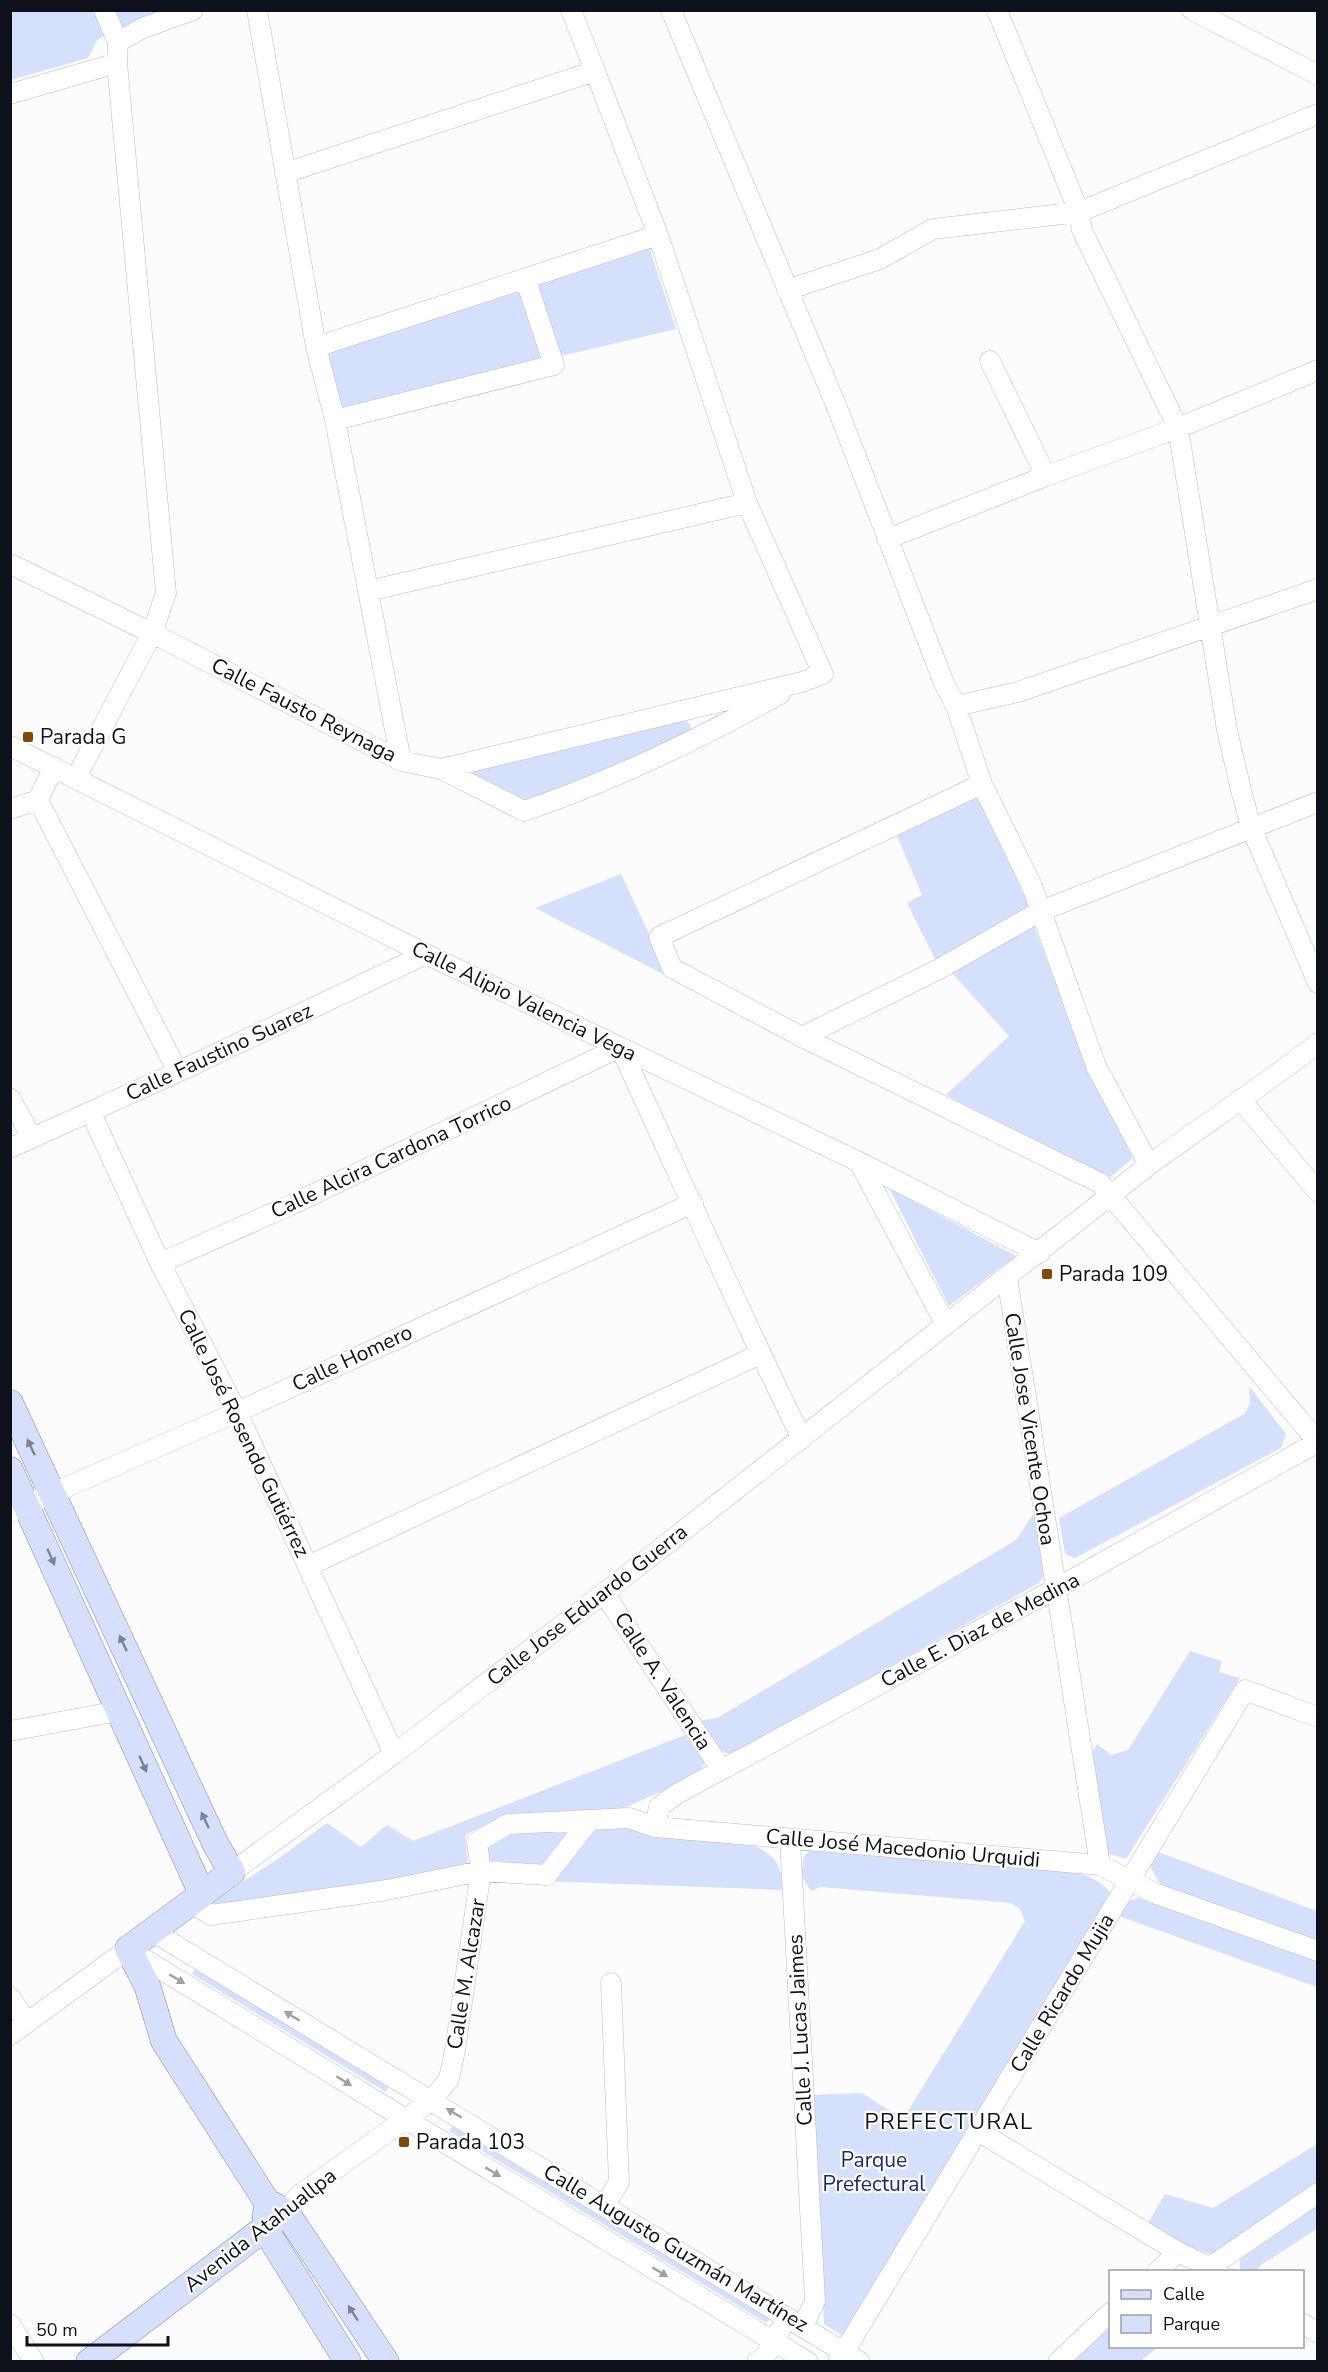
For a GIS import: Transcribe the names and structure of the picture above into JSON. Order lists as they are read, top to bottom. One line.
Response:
{"streets":{"main road":["Calle Jose Eduardo Guerra","Avenida Atahuallpa"],"street":["Calle Fausto Reynaga","Calle Alipio Valencia Vega","Calle Faustino Suarez","Calle Alcira Cardona Torrico","Calle Homero","Calle Jose Vicente Ochoa","Calle José Rosendo Gutiérrez","Calle E. Diaz de Medina","Calle A. Valencia","Calle José Macedonio Urquidi","Calle M. Alcazar","Calle Ricardo Mujia","Calle J. Lucas Jaimes","Calle Augusto Guzmán Martínez"]},"crossings":[["Calle Alipio Valencia Vega","Calle Faustino Suarez"],["Calle Alipio Valencia Vega","Calle Alcira Cardona Torrico"],["Calle Alipio Valencia Vega","Calle Jose Eduardo Guerra"],["Calle Faustino Suarez","Calle José Rosendo Gutiérrez"],["Calle Alcira Cardona Torrico","Calle José Rosendo Gutiérrez"],["Calle Homero","Calle José Rosendo Gutiérrez"],["Calle Jose Vicente Ochoa","Calle Jose Eduardo Guerra"],["Calle Jose Vicente Ochoa","Calle E. Diaz de Medina"],["Calle Jose Vicente Ochoa","Calle José Macedonio Urquidi"],["Calle José Rosendo Gutiérrez","Calle Jose Eduardo Guerra"],["Calle Jose Eduardo Guerra","Calle A. Valencia"],["Calle Jose Eduardo Guerra","Calle Augusto Guzmán Martínez"],["Calle E. Diaz de Medina","Calle A. Valencia"],["Calle E. Diaz de Medina","Calle José Macedonio Urquidi"],["Calle José Macedonio Urquidi","Calle M. Alcazar"],["Calle José Macedonio Urquidi","Calle Ricardo Mujia"],["Calle José Macedonio Urquidi","Calle J. Lucas Jaimes"],["Calle M. Alcazar","Avenida Atahuallpa"],["Calle M. Alcazar","Calle Augusto Guzmán Martínez"],["Calle Ricardo Mujia","Calle Augusto Guzmán Martínez"],["Calle J. Lucas Jaimes","Calle Augusto Guzmán Martínez"],["Avenida Atahuallpa","Calle Augusto Guzmán Martínez"]],"districts":["PREFECTURAL"],"parks":["Parque Prefectural"],"places":{"transit":["Parada G","Parada 109","Parada 103"]},"legend":["Calle","Parque"],"scale_bar":"50 m"}
